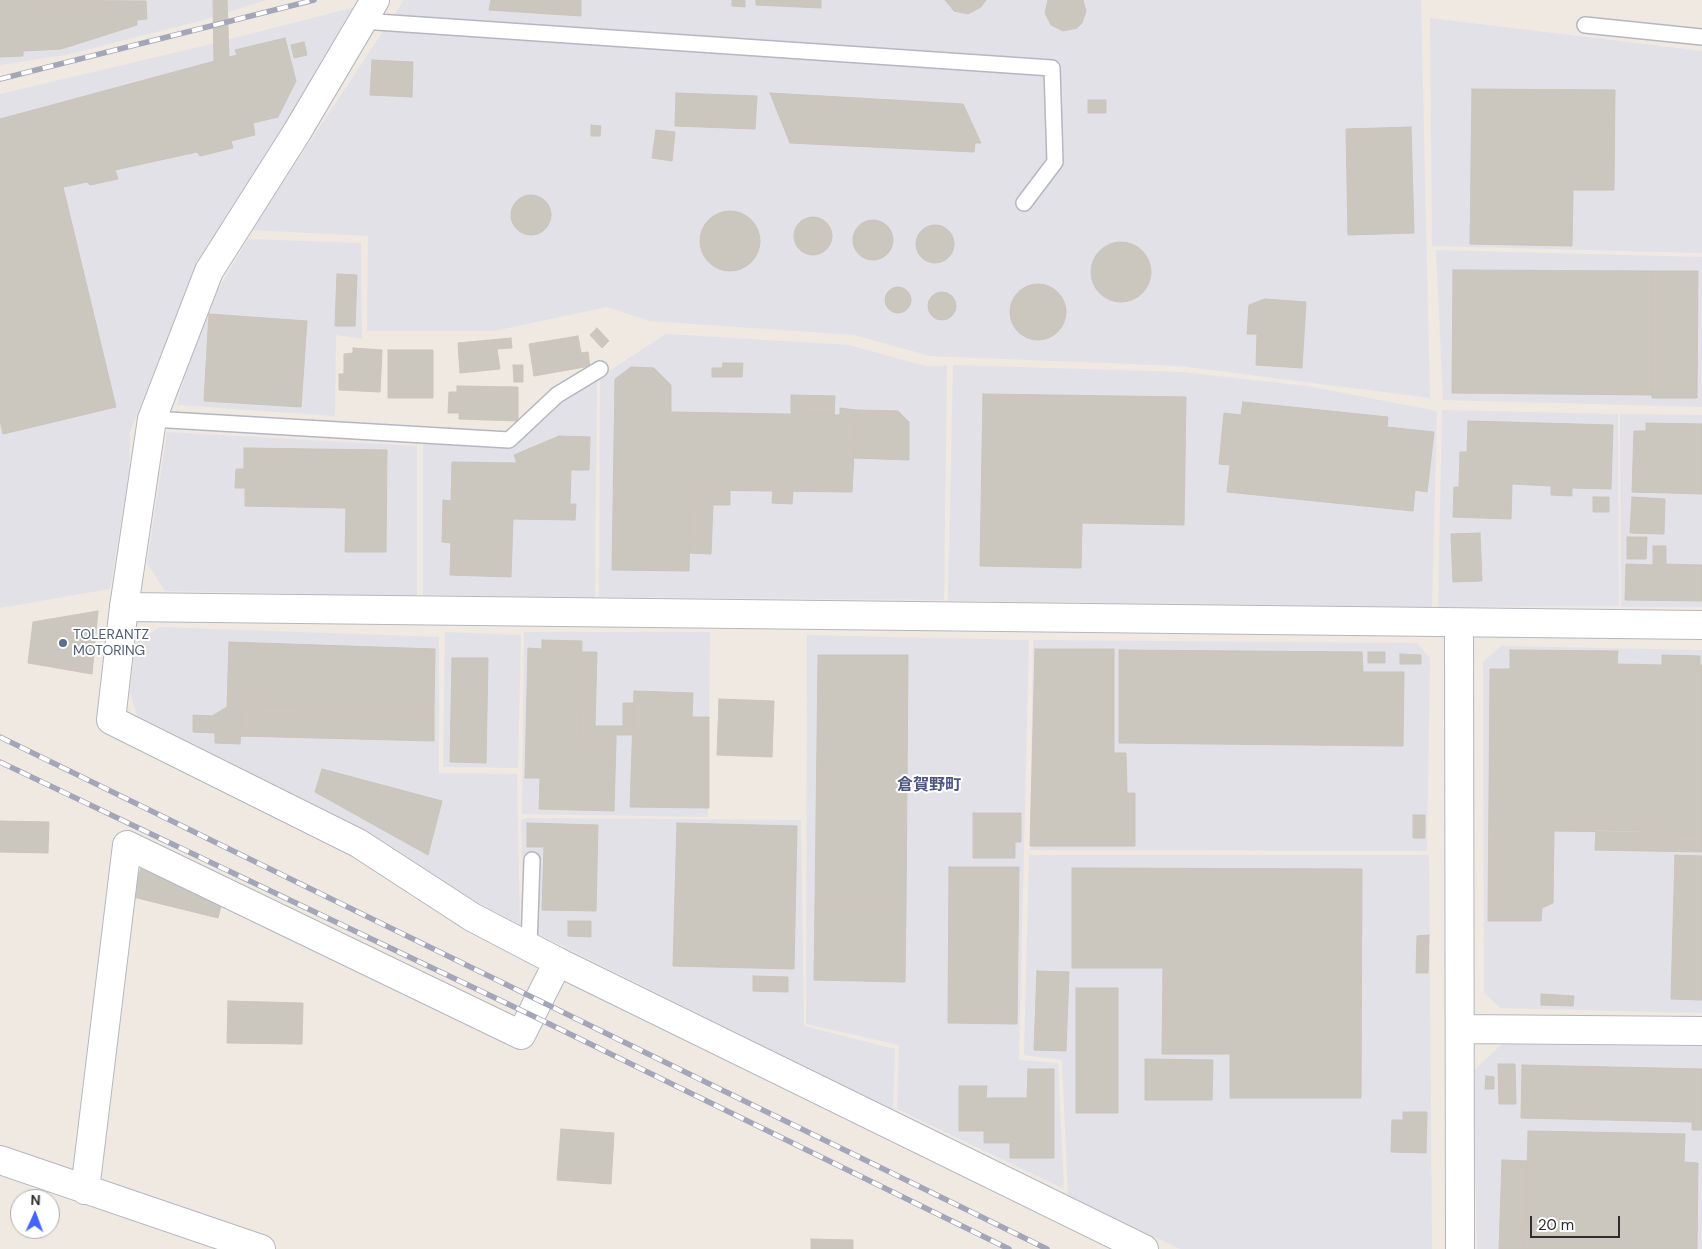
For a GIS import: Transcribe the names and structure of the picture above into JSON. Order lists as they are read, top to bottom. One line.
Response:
{"districts":["倉賀野町"],"places":["TOLERANTZ MOTORING"],"scale_bar":"20 m","north":"top"}
